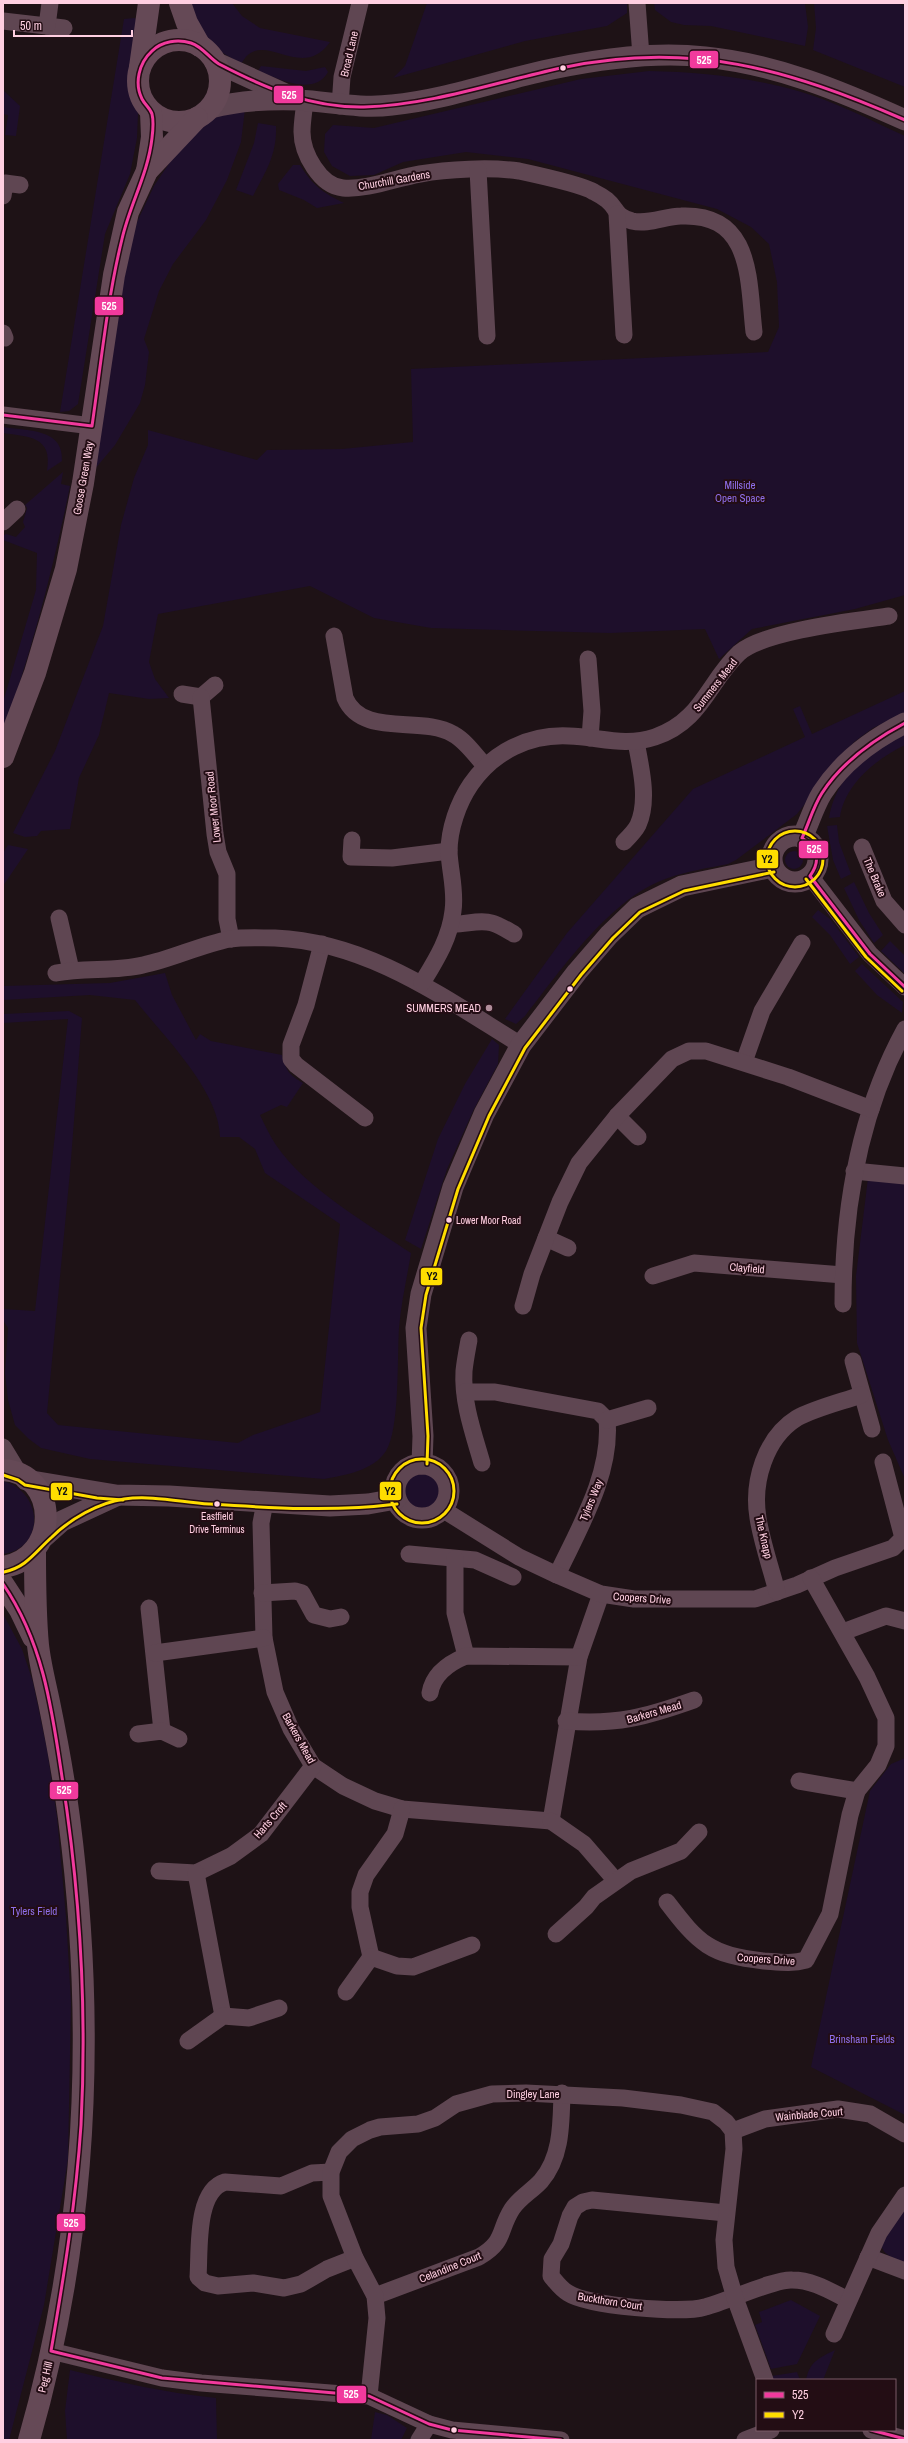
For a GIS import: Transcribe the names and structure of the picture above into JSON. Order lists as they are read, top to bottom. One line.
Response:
{"streets":{"main road":["Goose Green Way","Peg Hill"],"street":["Broad Lane","Churchill Gardens","Summers Mead","Lower Moor Road","The Brake","Clayfield","Tylers Way","The Knapp","Coopers Drive","Barkers Mead","Harts Croft","Dingley Lane","Wainblade Court","Celandine Court","Buckthorn Court"]},"crossings":[["Tylers Way","Coopers Drive"],["The Knapp","Coopers Drive"],["Barkers Mead","Harts Croft"],["Dingley Lane","Wainblade Court"],["Dingley Lane","Celandine Court"]],"parks":["Millside Open Space","Tylers Field","Brinsham Fields"],"places":["SUMMERS MEAD","Lower Moor Road","Eastfield Drive Terminus"],"lines":["transit line 525","transit line Y2"],"legend":["525","Y2"],"scale_bar":"50 m"}
